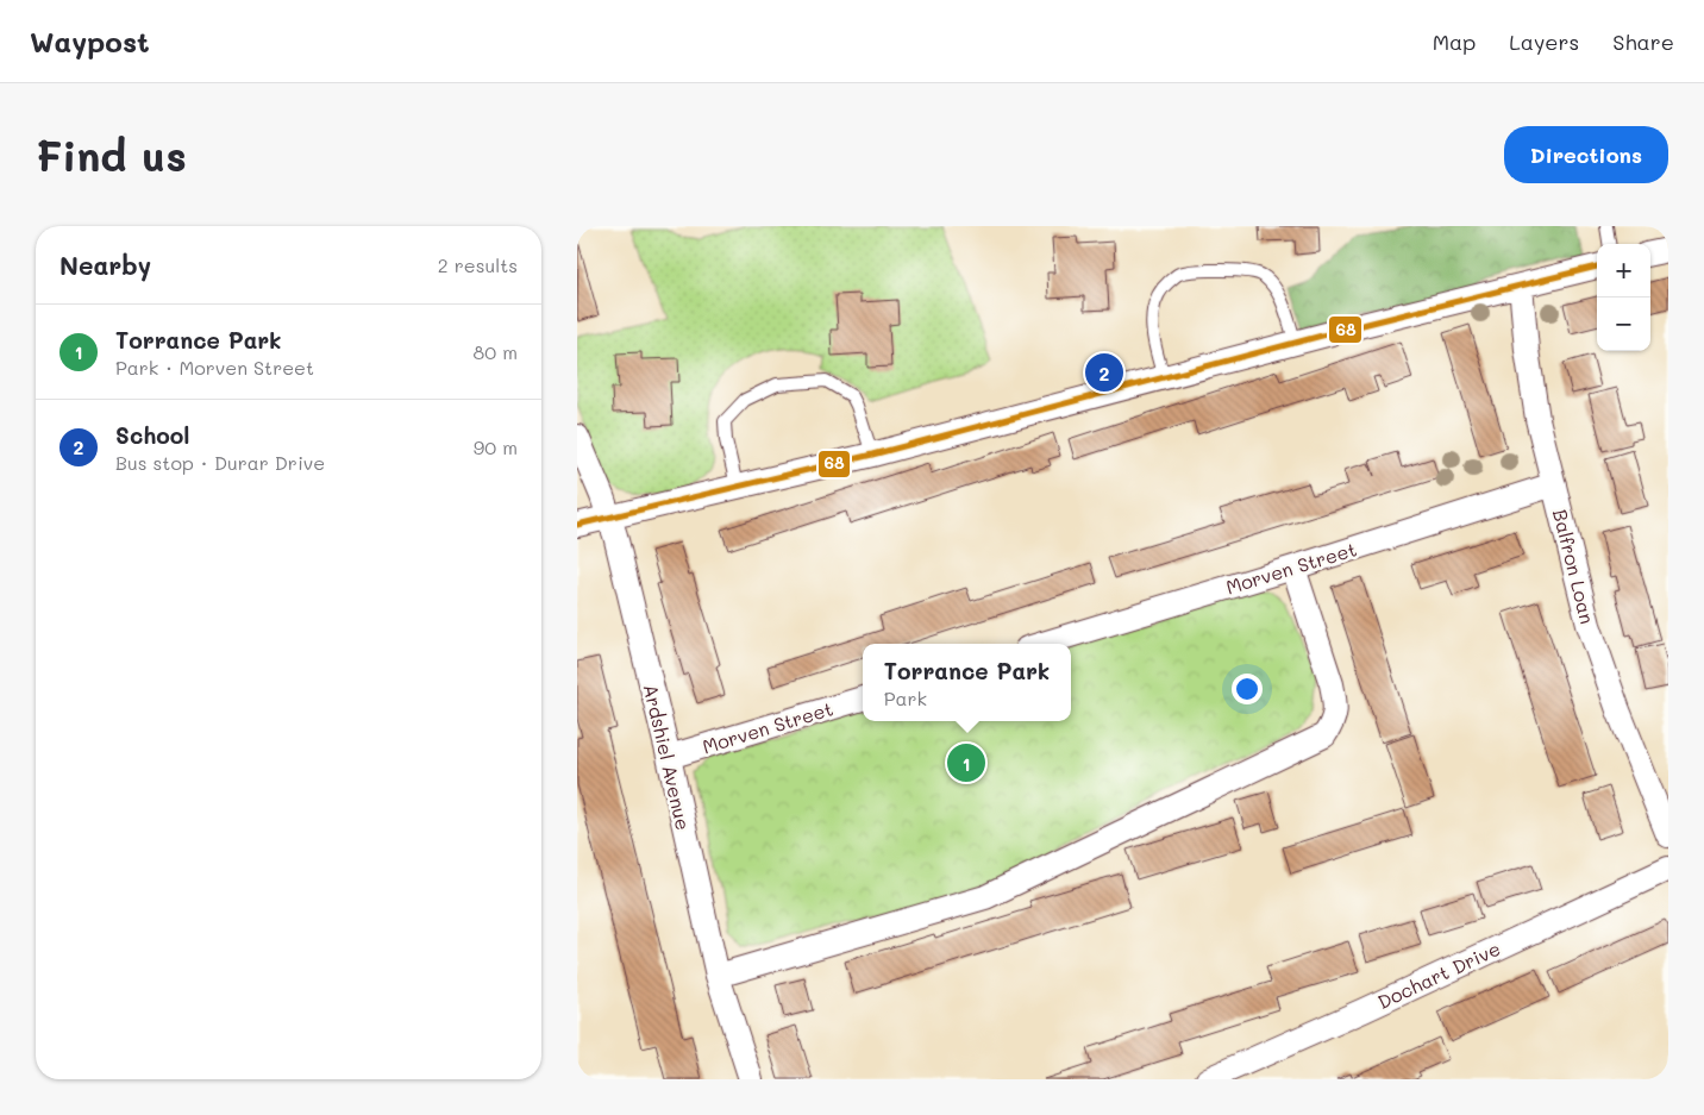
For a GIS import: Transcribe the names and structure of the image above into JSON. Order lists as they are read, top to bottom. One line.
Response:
{"streets":{"street":["Balfron Loan","Morven Street","Ardshiel Avenue","Dochart Drive"]},"crossings":[["Balfron Loan","Morven Street"],["Morven Street","Ardshiel Avenue"]],"lines":["transit line 68"],"page":{"header":"Waypost","nav":["Map","Layers","Share"],"buttons":"Directions","title":"Find us","heading":["Nearby","2 results"],"map_buttons":["+","−"],"list":[{"mark":"1","name":"Torrance Park","note":"Park · Morven Street","value":"80 m"},{"mark":"2","name":"School","note":"Bus stop · Durar Drive","value":"90 m"}],"pins":["2","1"],"popup":["Torrance Park","Park"]}}
